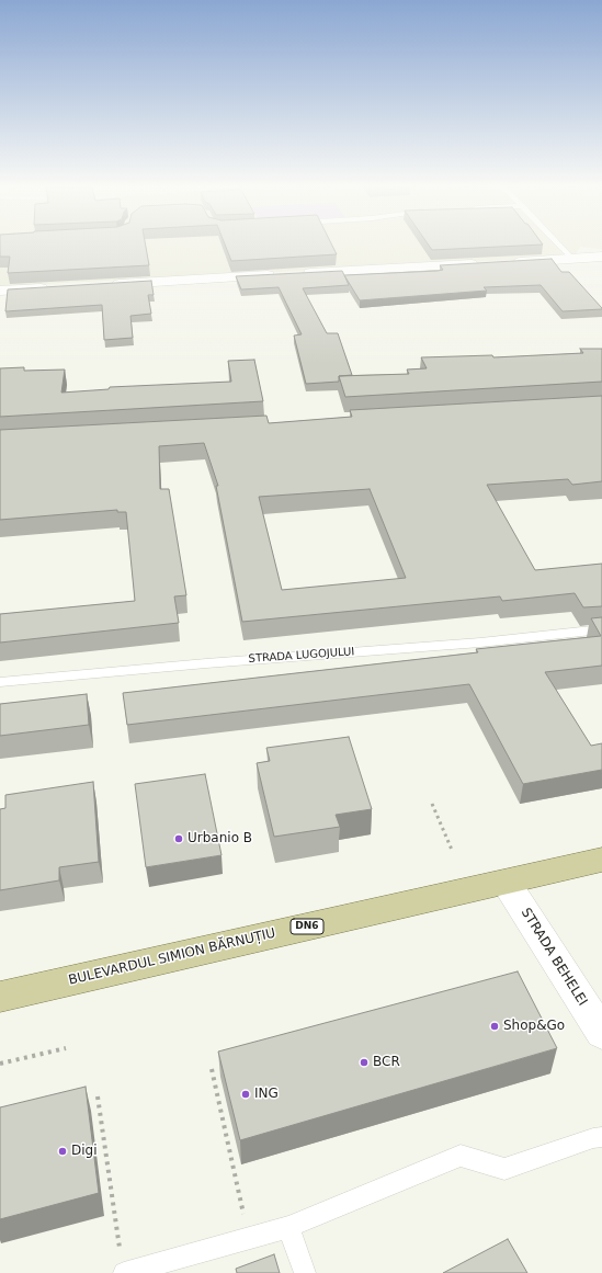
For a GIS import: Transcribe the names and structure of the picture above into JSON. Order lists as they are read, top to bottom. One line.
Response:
{"streets":{"main road":["DN6","BULEVARDUL SIMION BĂRNUȚIU"],"street":["STRADA BEHELEI"],"lane":["STRADA LUGOJULUI"]},"crossings":[["BULEVARDUL SIMION BĂRNUȚIU","STRADA BEHELEI"]],"places":["Urbanio B","Shop&Go","BCR","ING","Digi"]}
